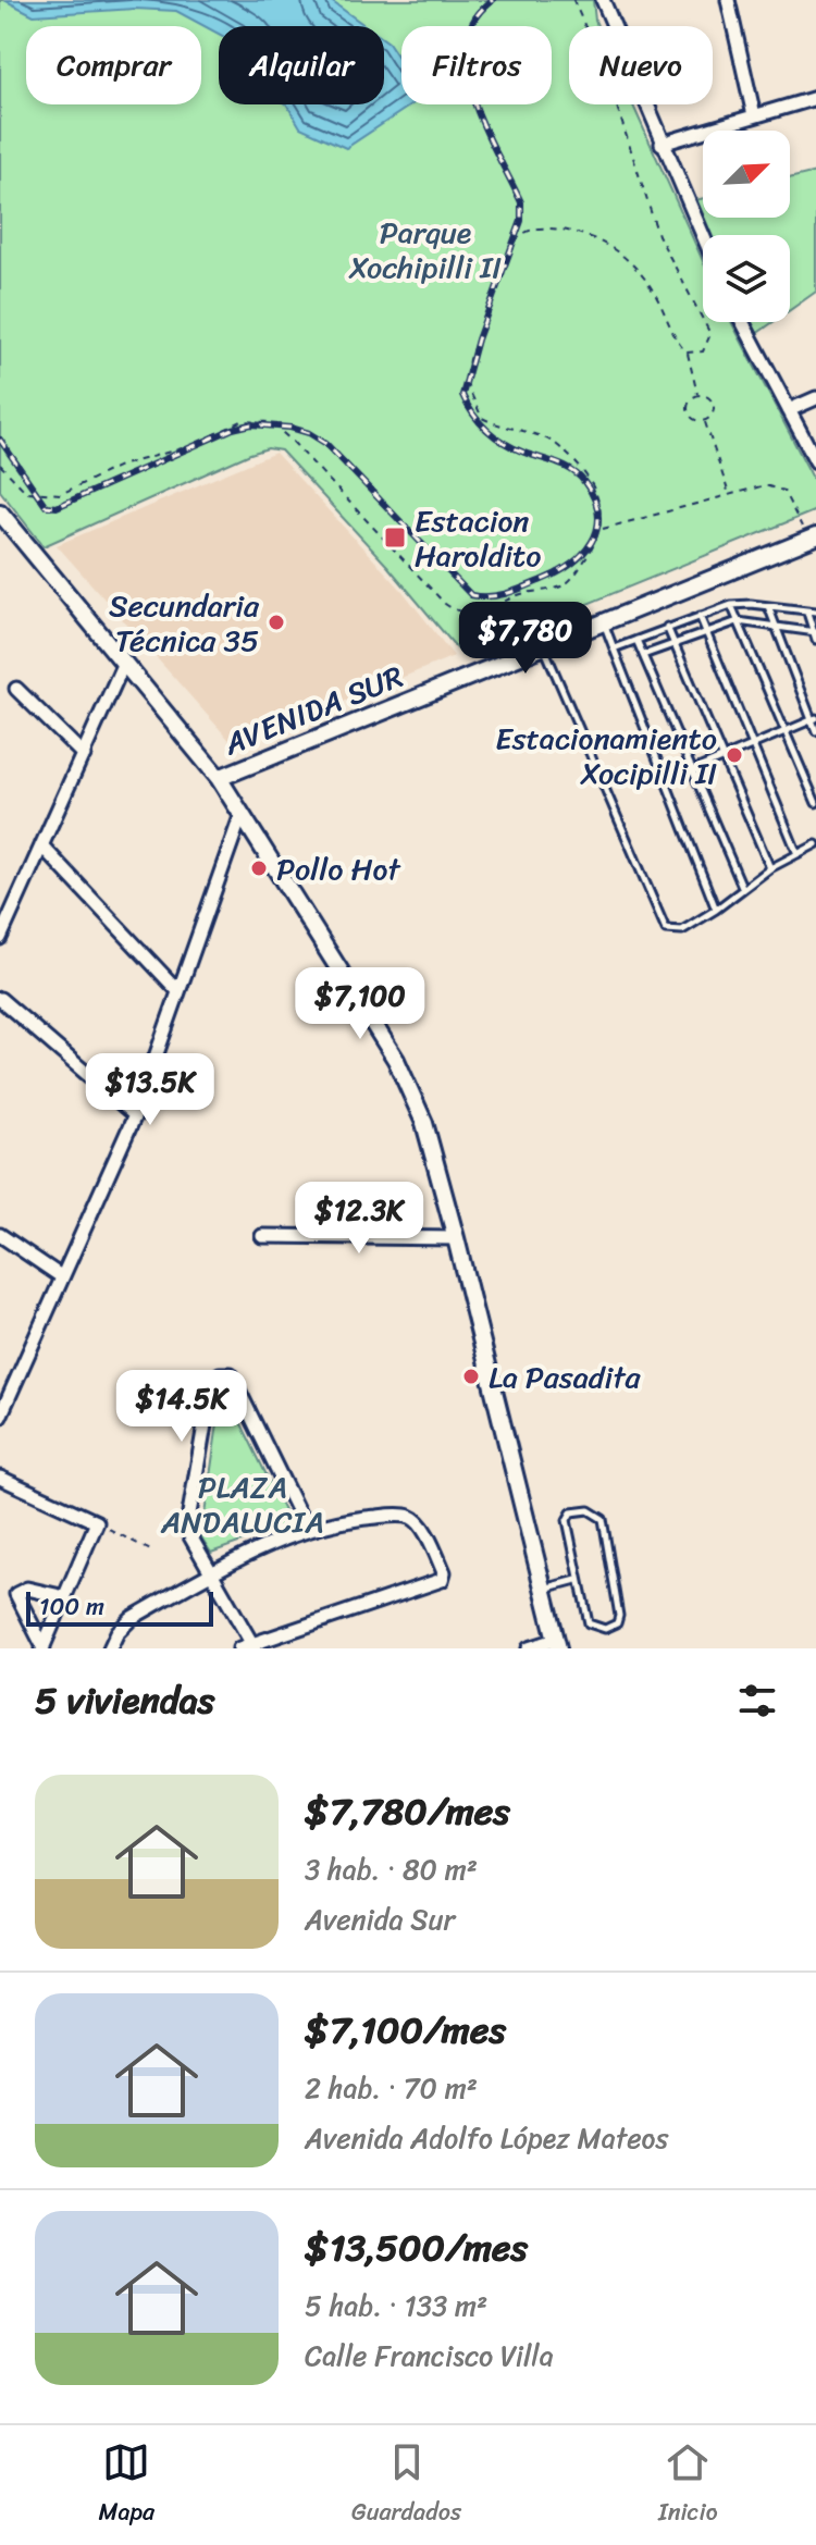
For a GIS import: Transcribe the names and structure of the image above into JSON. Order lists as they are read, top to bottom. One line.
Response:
{"streets":{"street":["AVENIDA SUR"]},"parks":["Parque Xochipilli II","PLAZA ANDALUCIA"],"places":{"transit":["Estacion Haroldito"],"other":["Secundaria Técnica 35","Estacionamiento Xocipilli II","Pollo Hot","La Pasadita"]},"scale_bar":"100 m","north":"top right","page":{"chip":["Comprar","Alquilar","Filtros","Nuevo"],"price":["$7,780","$7,100","$13.5K","$12.3K","$14.5K"],"scale":"100 m","heading":"5 viviendas","list":[{"name":"$7,780/mes","note":"3 hab. · 80 m² · Avenida Sur"},{"name":"$7,100/mes","note":"2 hab. · 70 m² · Avenida Adolfo López Mateos"},{"name":"$13,500/mes","note":"5 hab. · 133 m² · Calle Francisco Villa"}],"tabs":["Mapa","Guardados","Inicio"]}}
